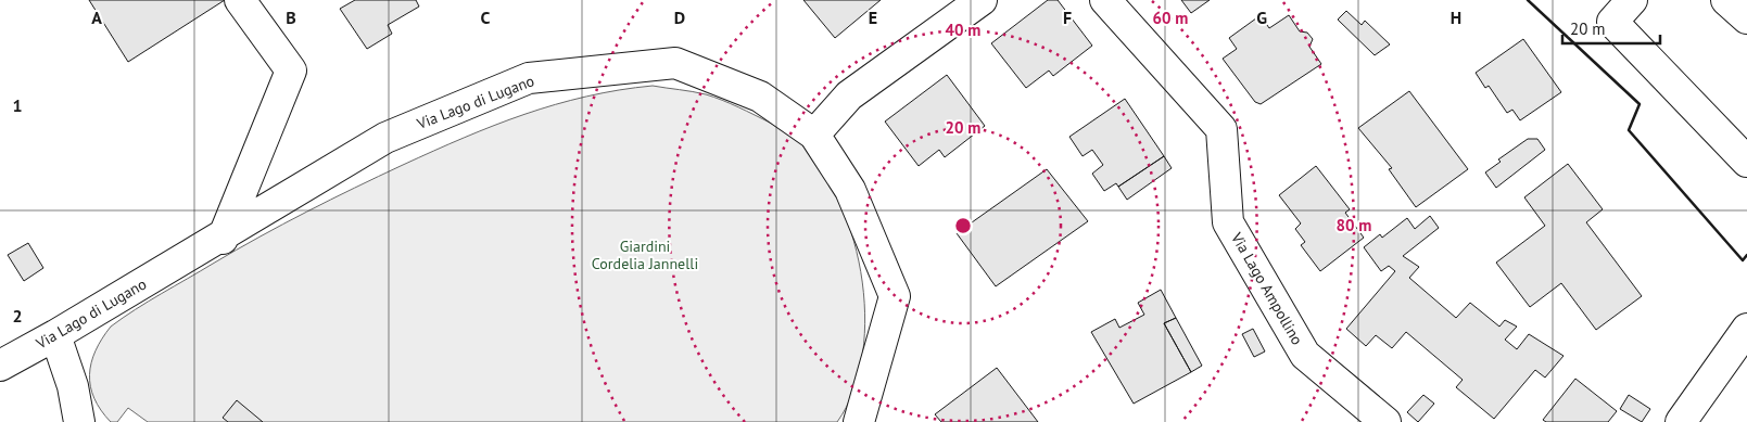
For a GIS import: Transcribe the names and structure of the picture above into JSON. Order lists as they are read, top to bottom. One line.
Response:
{"streets":{"street":["Via Lago di Lugano","Via Lago Ampollino"]},"parks":["Giardini Cordelia Jannelli"],"scale_bar":"20 m","grid":{"columns":["A","B","C","D","E","F","G","H"],"rows":["1","2"]},"rings":["60 m","40 m","20 m","80 m"]}
